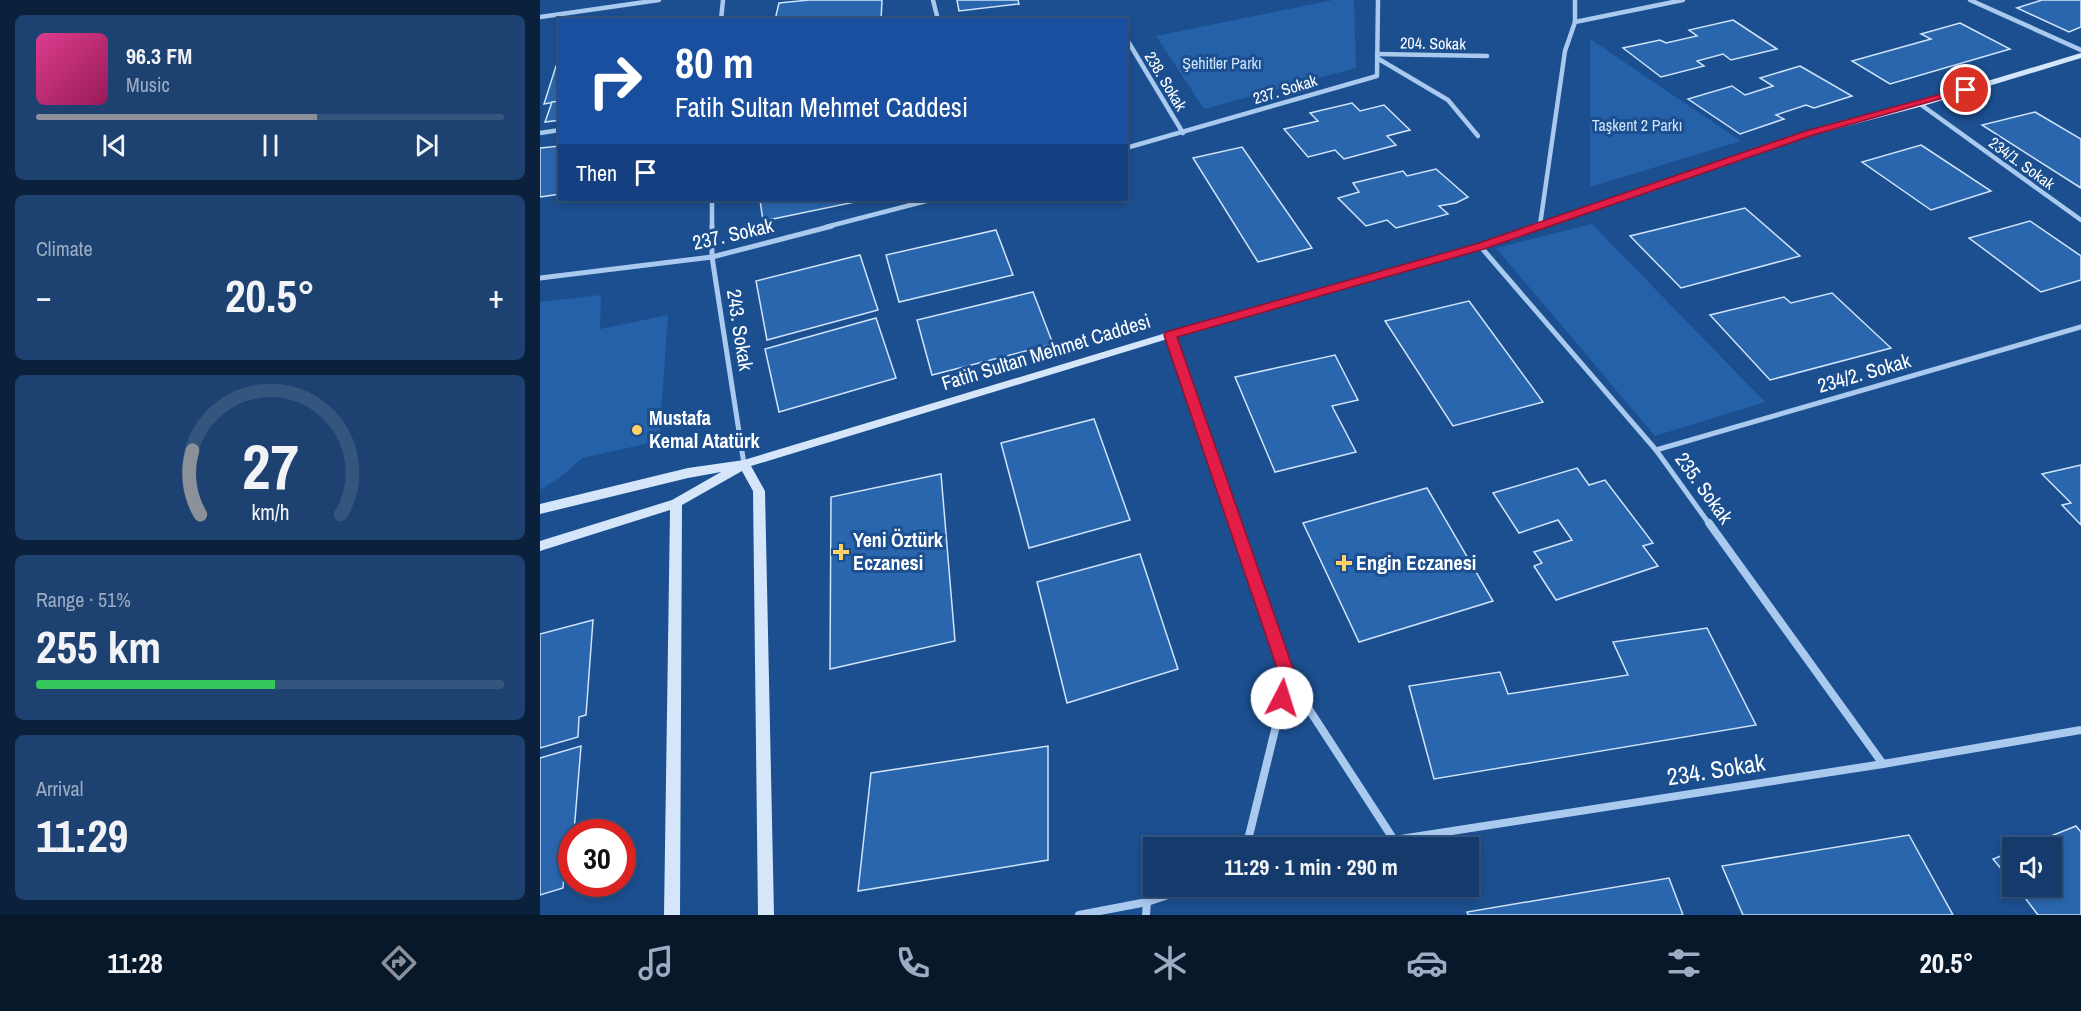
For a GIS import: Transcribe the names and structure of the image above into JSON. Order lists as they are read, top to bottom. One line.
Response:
{"streets":{"main road":["Fatih Sultan Mehmet Caddesi"],"street":["204. Sokak","238. Sokak","237. Sokak","234/1. Sokak","243. Sokak","234/2. Sokak","235. Sokak","234. Sokak"]},"crossings":[["204. Sokak","237. Sokak"],["238. Sokak","237. Sokak"],["237. Sokak","243. Sokak"],["234/1. Sokak","Fatih Sultan Mehmet Caddesi"],["243. Sokak","Fatih Sultan Mehmet Caddesi"],["Fatih Sultan Mehmet Caddesi","235. Sokak"],["234/2. Sokak","235. Sokak"],["235. Sokak","234. Sokak"]],"parks":["Şehitler Parkı","Taşkent 2 Parkı"],"places":{"other":["Mustafa Kemal Atatürk"],"health":["Yeni Öztürk Eczanesi","Engin Eczanesi"]},"page":{"turn":["80 m","Fatih Sultan Mehmet Caddesi"],"song":["96.3 FM","Music"],"then":"Then","tile":["Climate",["Range · 51%","255 km"],["Arrival","11:29"]],"heat":["−","20.5°","+"],"limit":"30","trip":"11:29 · 1 min · 290 m","tabs":["11:28","20.5°"],"gauge":["27","km/h"]}}
